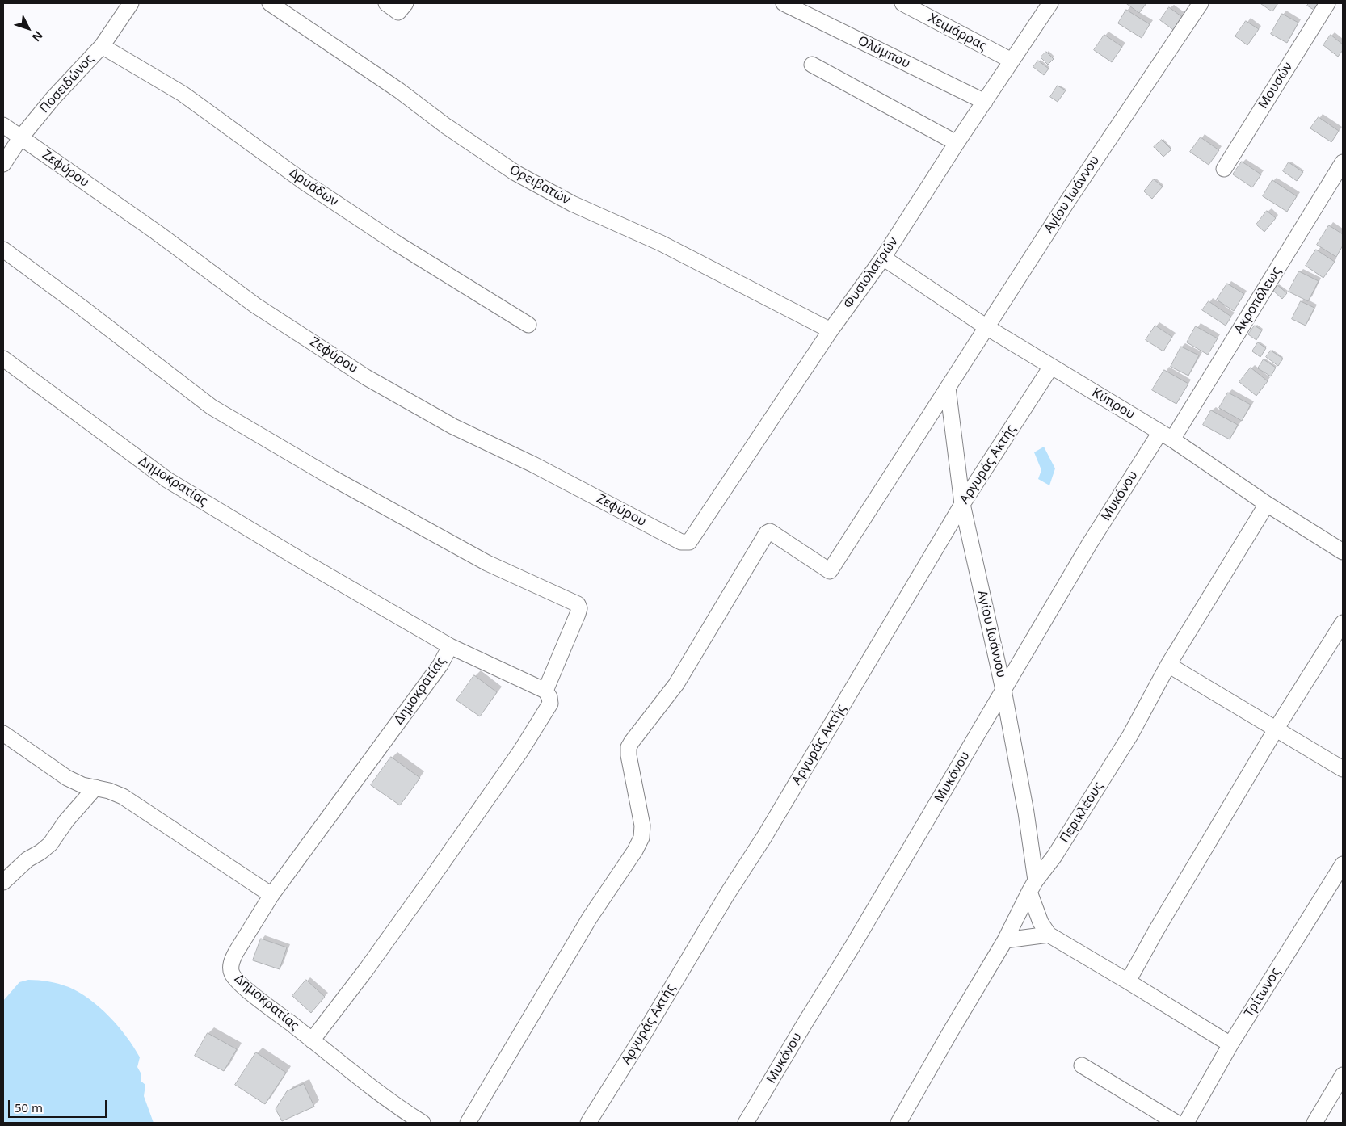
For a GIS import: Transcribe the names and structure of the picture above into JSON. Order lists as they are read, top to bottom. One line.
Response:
{"streets":{"street":["Χειμάρρας","Ολύμπου","Ποσειδώνος","Μουσών","Ζεφύρου","Ορειβατών","Δρυάδων","Αγίου Ιωάννου","Φυσιολατρών","Ακροπόλεως","Κύπρου","Αργυράς Ακτής","Δημοκρατίας","Μυκόνου","Περικλέους","Τρίτωνος"]},"crossings":[["Χειμάρρας","Φυσιολατρών"],["Ολύμπου","Φυσιολατρών"],["Ποσειδώνος","Ζεφύρου"],["Ποσειδώνος","Δρυάδων"],["Ζεφύρου","Φυσιολατρών"],["Ορειβατών","Φυσιολατρών"],["Αγίου Ιωάννου","Κύπρου"],["Αγίου Ιωάννου","Αργυράς Ακτής"],["Αγίου Ιωάννου","Μυκόνου"],["Αγίου Ιωάννου","Περικλέους"],["Φυσιολατρών","Κύπρου"],["Ακροπόλεως","Κύπρου"],["Ακροπόλεως","Μυκόνου"],["Κύπρου","Αργυράς Ακτής"],["Κύπρου","Μυκόνου"],["Κύπρου","Περικλέους"]],"scale_bar":"50 m","north":"bottom right"}
